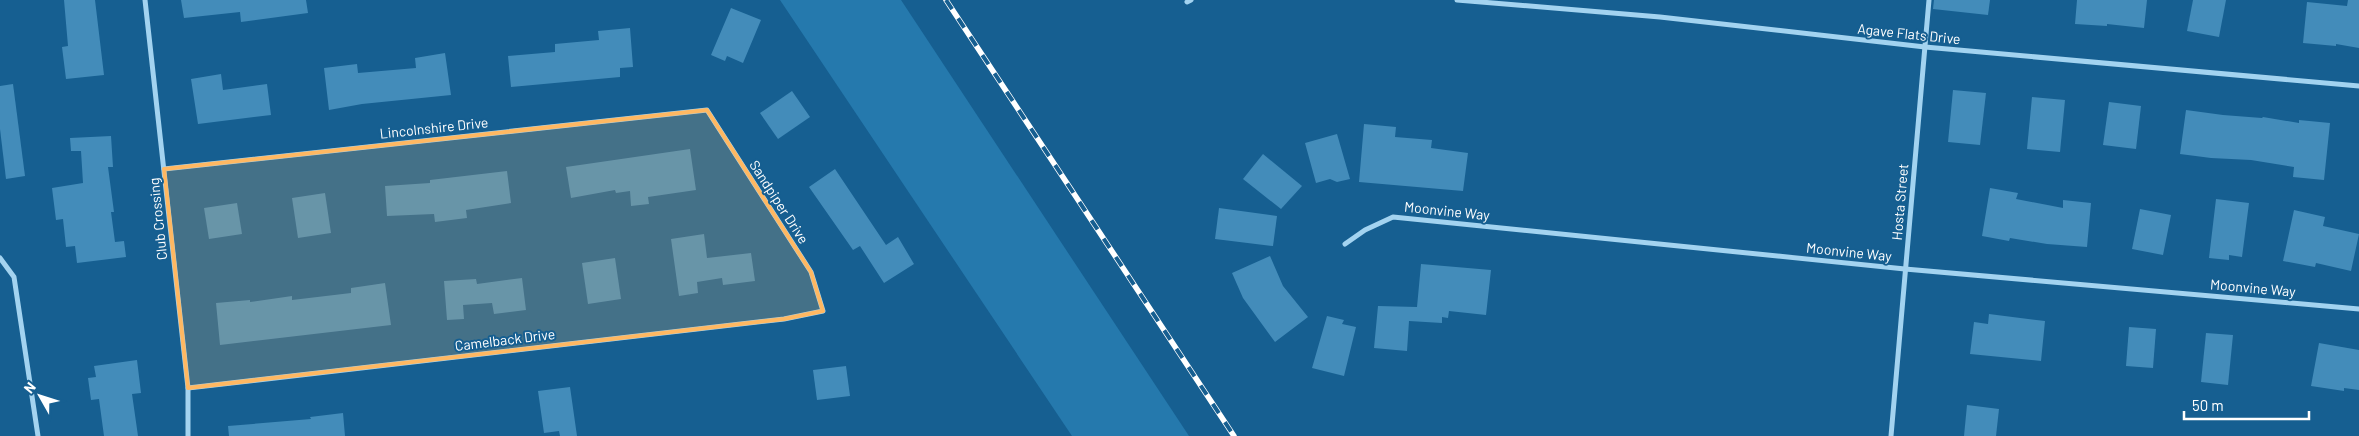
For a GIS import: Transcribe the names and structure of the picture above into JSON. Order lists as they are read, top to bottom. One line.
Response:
{"streets":{"street":["Agave Flats Drive","Lincolnshire Drive","Sandpiper Drive","Hosta Street","Moonvine Way","Club Crossing","Camelback Drive"]},"crossings":[["Agave Flats Drive","Hosta Street"],["Lincolnshire Drive","Sandpiper Drive"],["Lincolnshire Drive","Club Crossing"],["Sandpiper Drive","Camelback Drive"],["Hosta Street","Moonvine Way"],["Club Crossing","Camelback Drive"]],"scale_bar":"50 m","north":"top left"}
